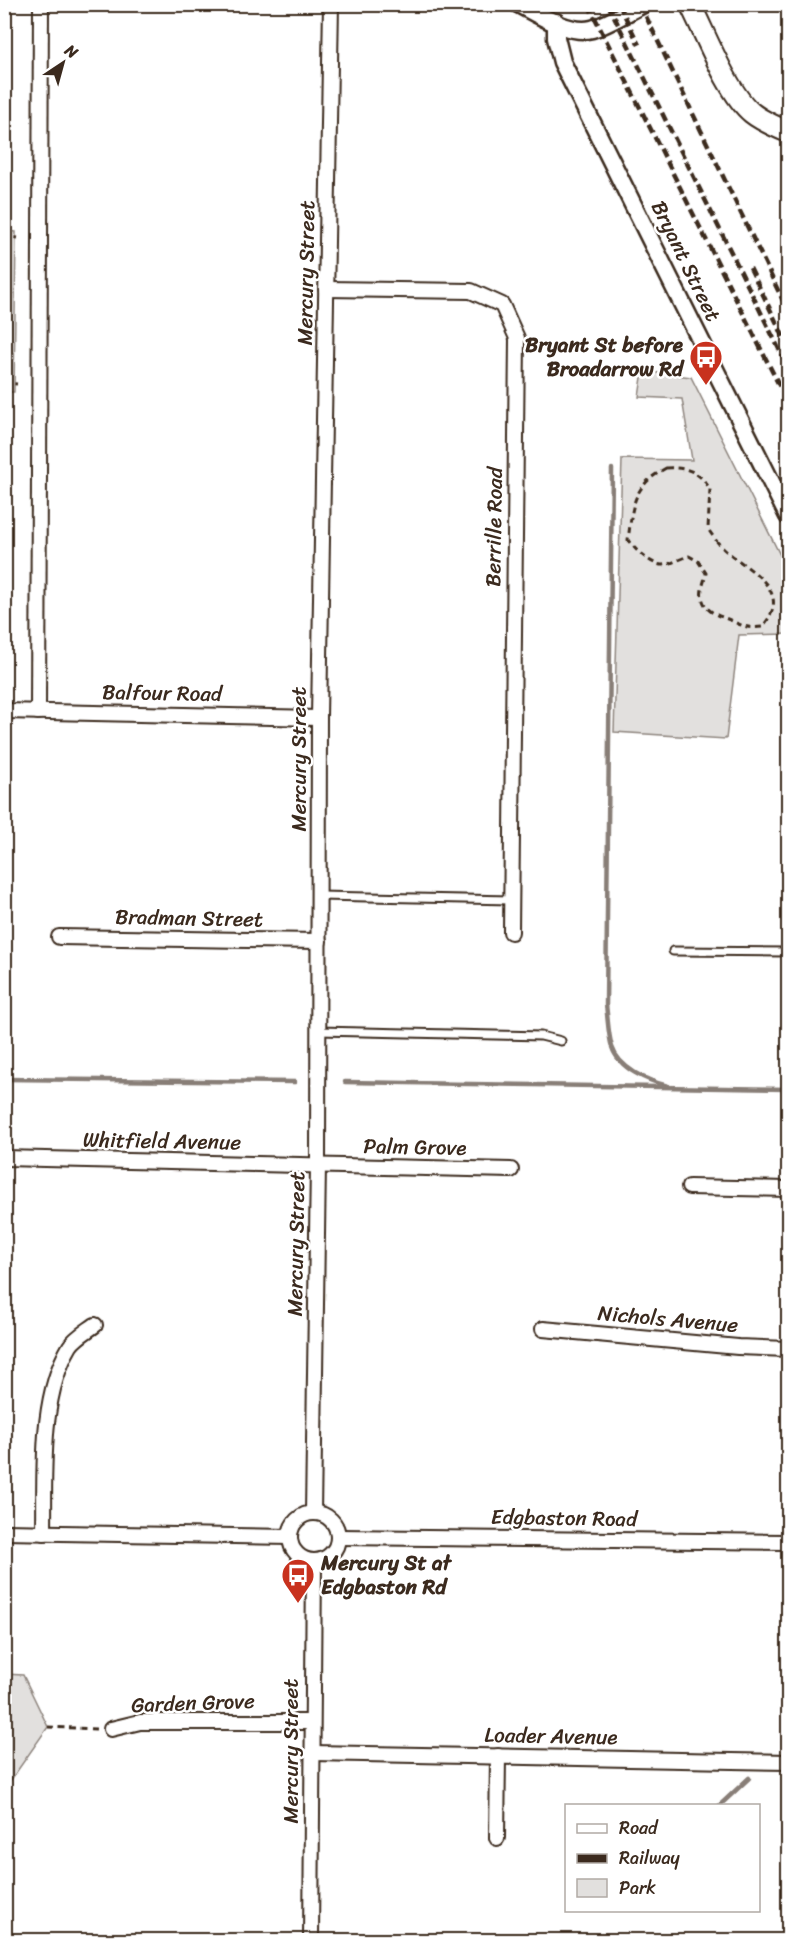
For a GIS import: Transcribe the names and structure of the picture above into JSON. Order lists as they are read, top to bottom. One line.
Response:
{"streets":{"street":["Bryant Street","Mercury Street","Berrille Road","Balfour Road","Bradman Street","Whitfield Avenue","Palm Grove","Nichols Avenue","Edgbaston Road","Garden Grove","Loader Avenue"]},"crossings":[["Mercury Street","Berrille Road"],["Mercury Street","Balfour Road"],["Mercury Street","Bradman Street"],["Mercury Street","Whitfield Avenue"],["Mercury Street","Palm Grove"],["Mercury Street","Edgbaston Road"],["Mercury Street","Garden Grove"],["Mercury Street","Loader Avenue"],["Whitfield Avenue","Palm Grove"]],"places":{"bus stop":["Bryant St before Broadarrow Rd","Mercury St at Edgbaston Rd"]},"legend":["Road","Railway","Park"],"north":"top right"}
